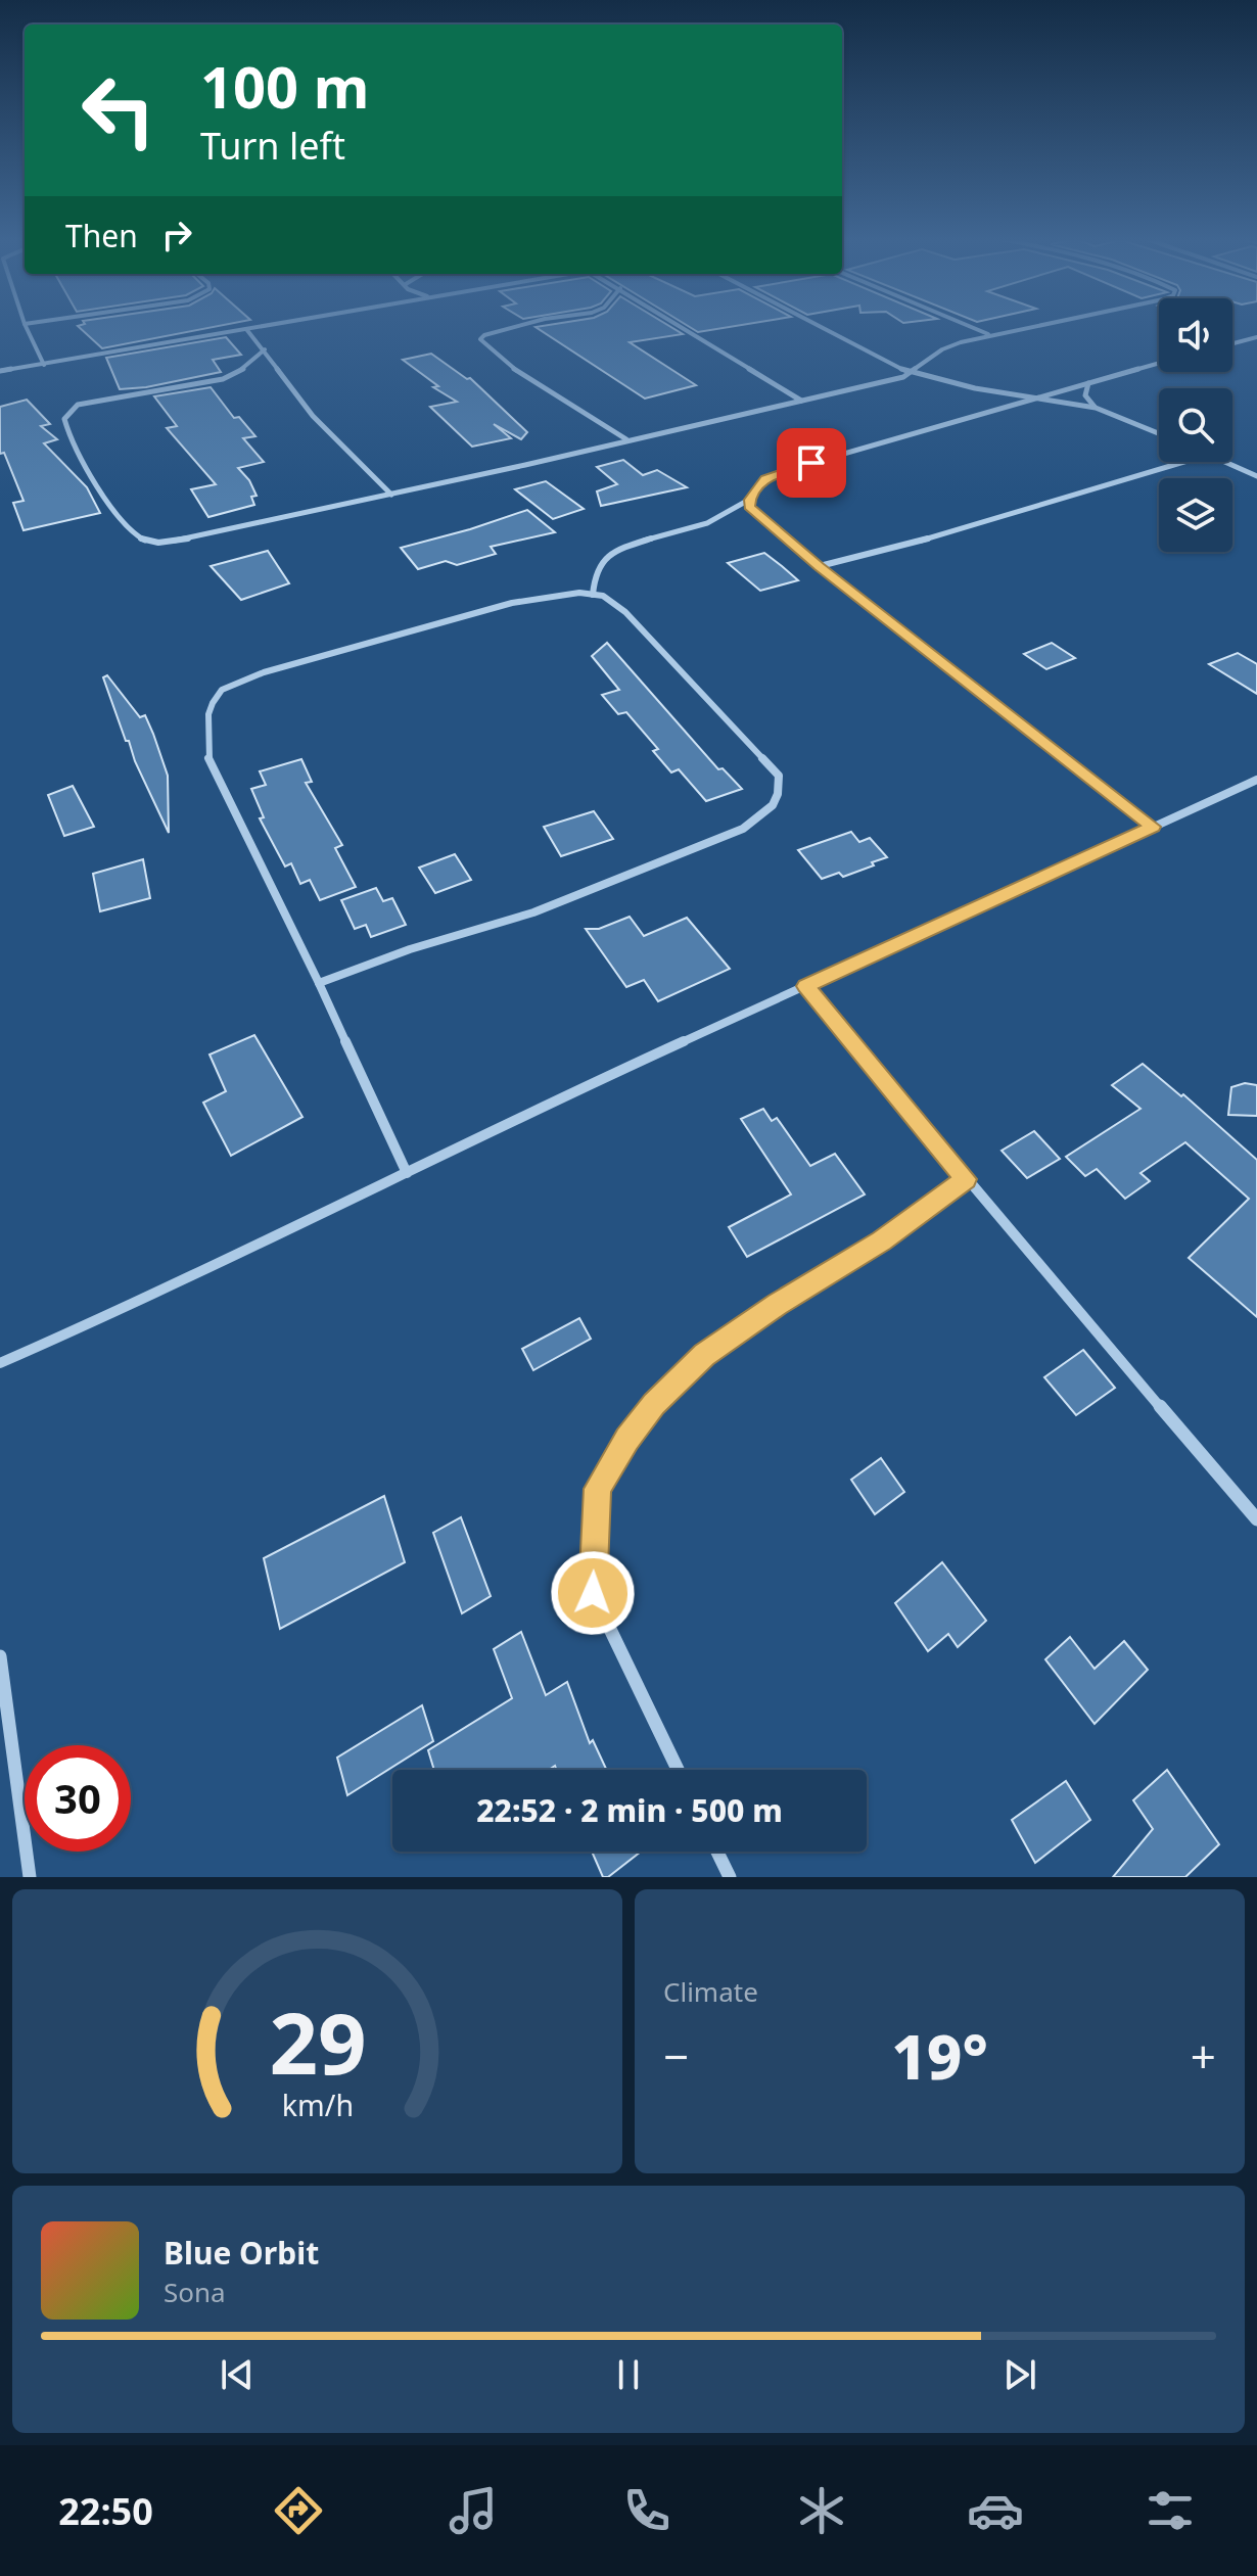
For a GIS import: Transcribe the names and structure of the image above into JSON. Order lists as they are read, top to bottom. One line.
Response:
{"page":{"turn":["100 m","Turn left"],"then":"Then","limit":"30","trip":"22:52 · 2 min · 500 m","tile":"Climate","heat":["−","19°","+"],"song":["Blue Orbit","Sona"],"tabs":"22:50","gauge":["29","km/h"]}}
